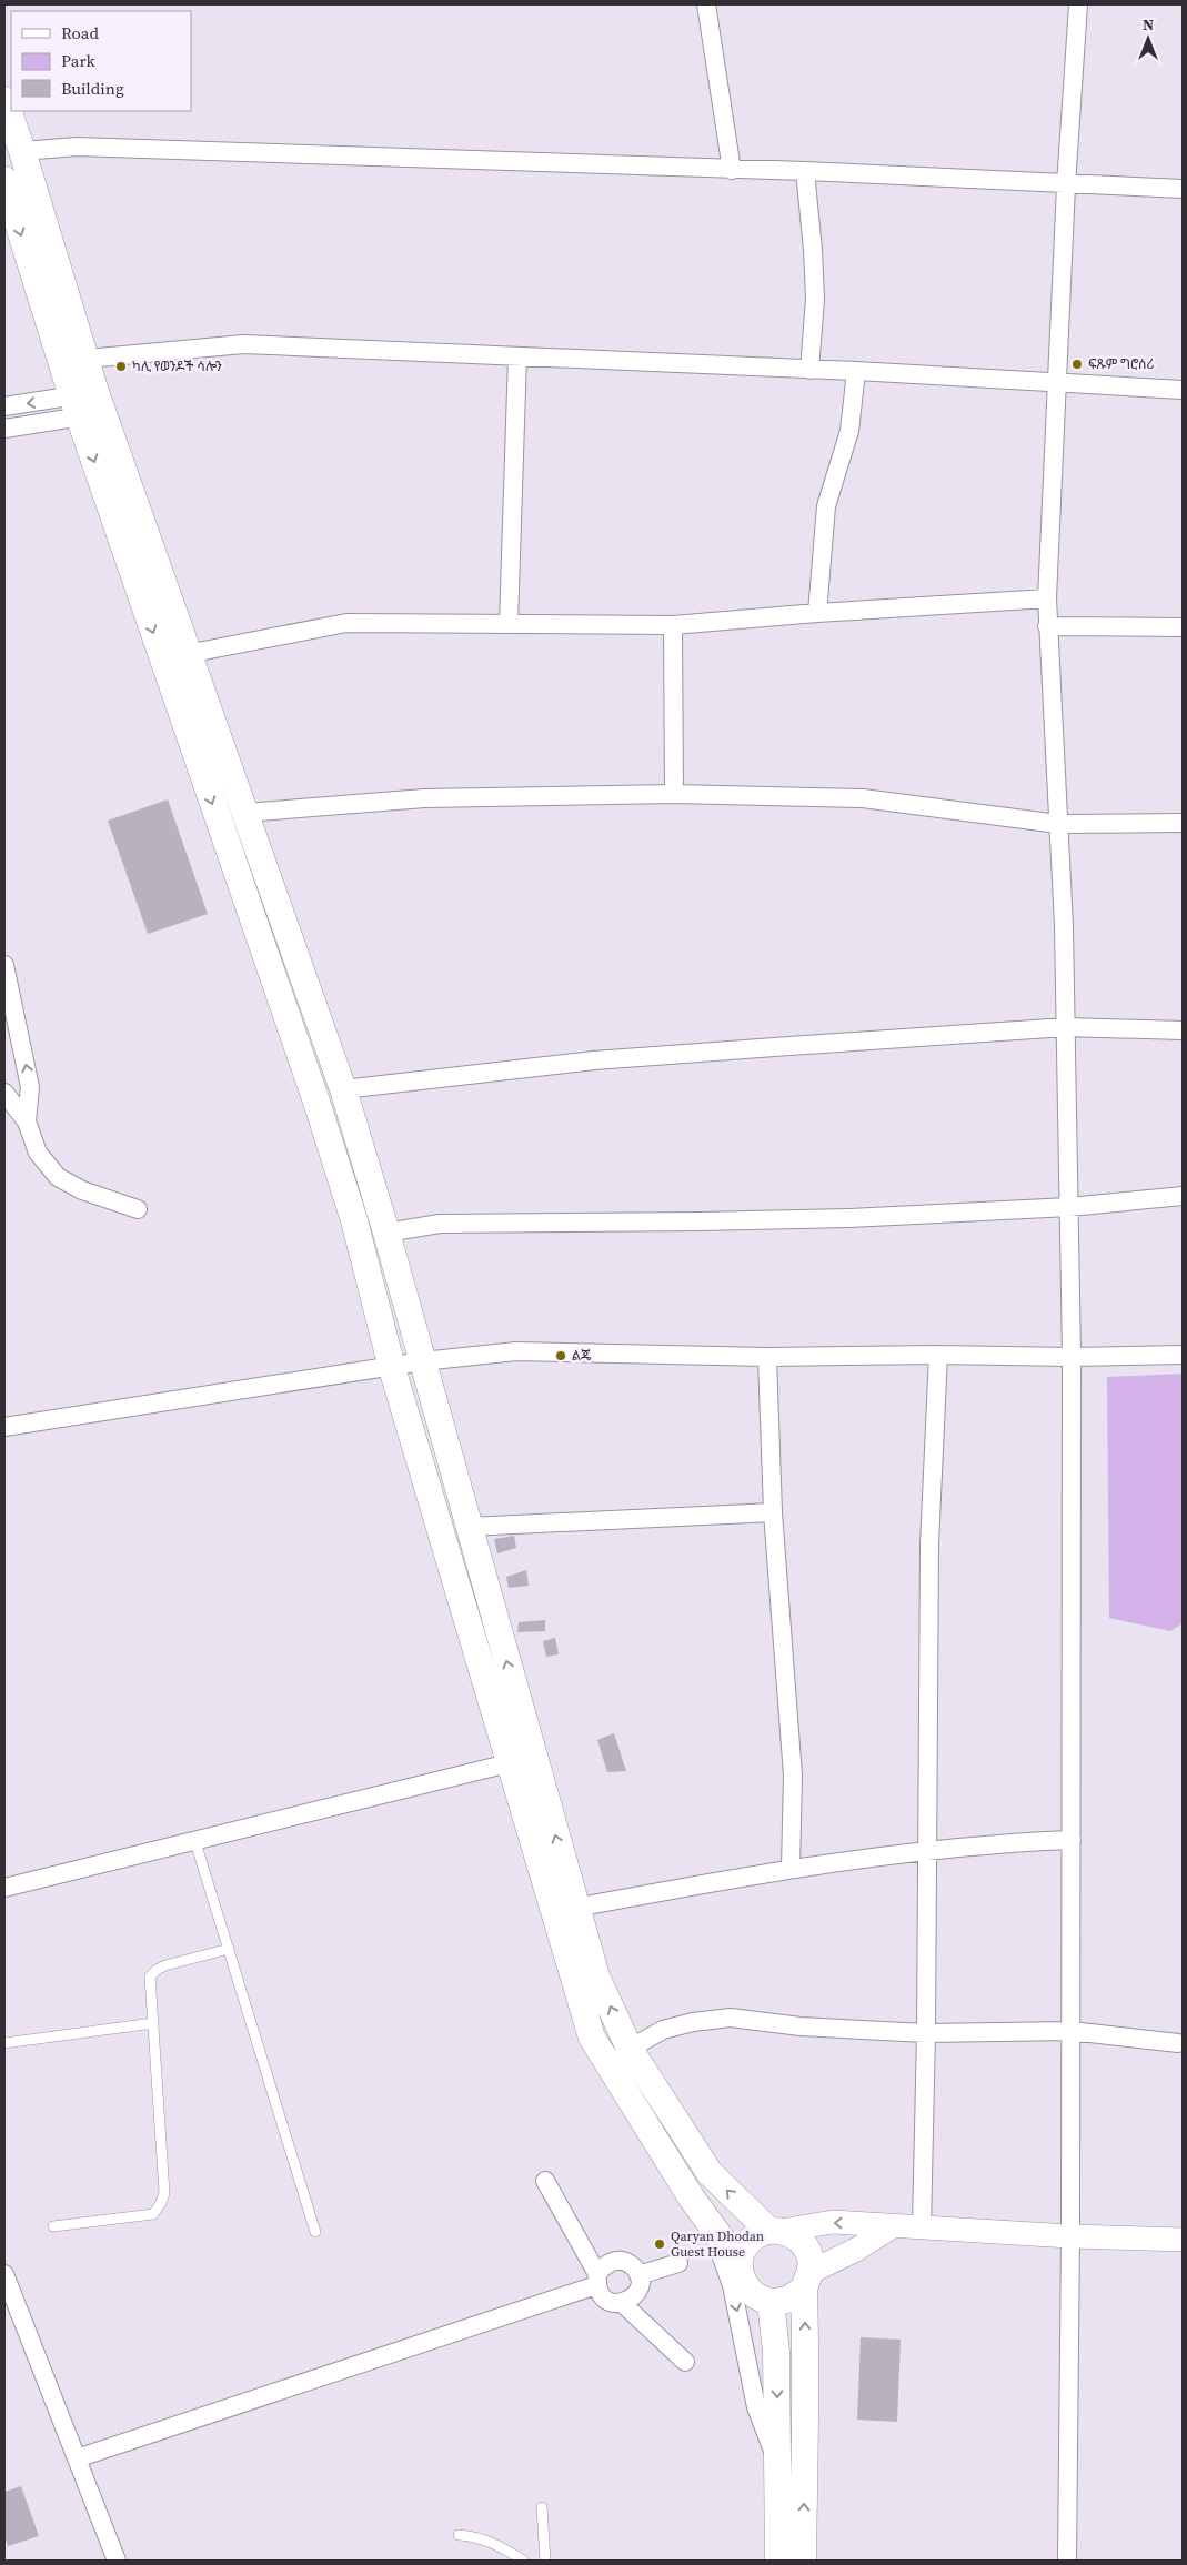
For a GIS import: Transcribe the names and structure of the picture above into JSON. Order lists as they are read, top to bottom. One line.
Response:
{"places":["ፍጹም ግሮሰሪ","ካሊ የወንዶች ሳሎን","ልጄ","Qaryan Dhodan Guest House"],"legend":["Road","Park","Building"],"north":"top"}
